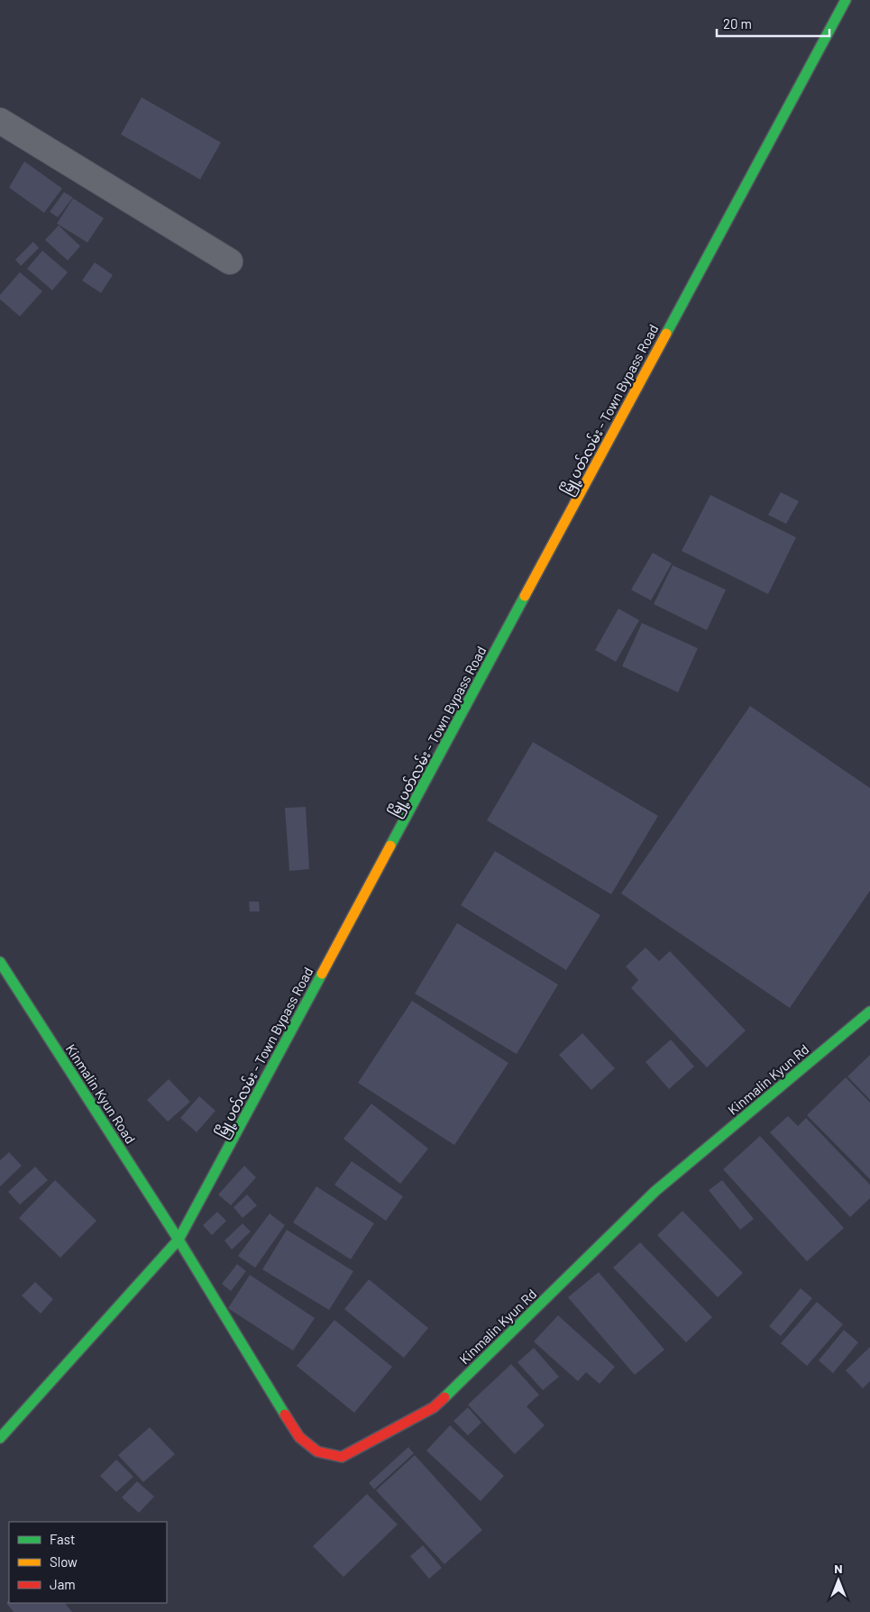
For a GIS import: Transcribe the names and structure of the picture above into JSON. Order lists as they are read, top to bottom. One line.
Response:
{"streets":{"main road":["မြို့ပတ်လမ်း - Town Bypass Road","Kinmalin Kyun Rd","Kinmalin Kyun Road"]},"crossings":[["မြို့ပတ်လမ်း - Town Bypass Road","Kinmalin Kyun Rd"],["မြို့ပတ်လမ်း - Town Bypass Road","Kinmalin Kyun Road"],["Kinmalin Kyun Rd","Kinmalin Kyun Road"]],"legend":["Fast","Slow","Jam"],"scale_bar":"20 m","north":"top"}
